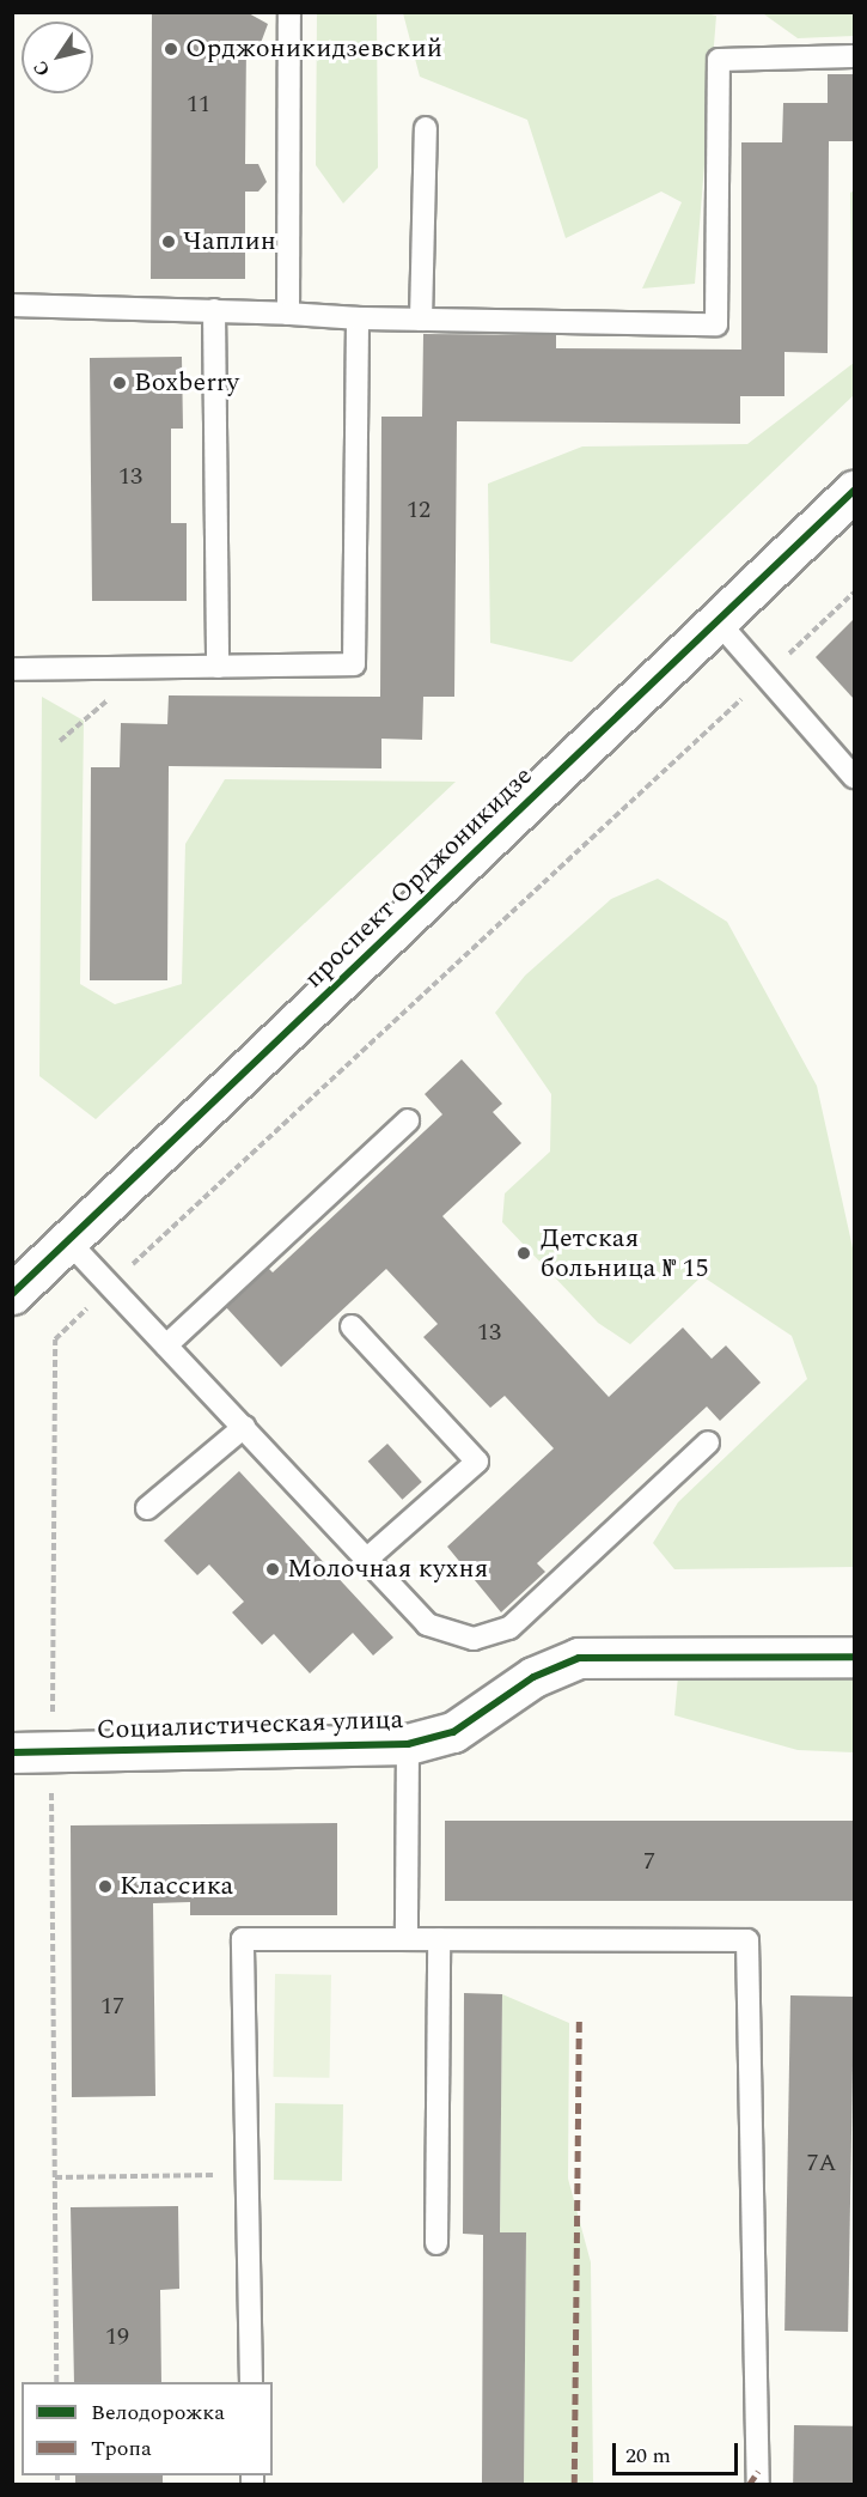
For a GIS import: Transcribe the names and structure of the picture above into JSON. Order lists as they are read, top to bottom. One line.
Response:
{"streets":{"street":["проспект Орджоникидзе","Социалистическая улица"]},"places":["Орджоникидзевский","Чаплин","Boxberry","Детская больница № 15","Молочная кухня","Классика"],"house_numbers":["11","13","12","13","7","17","7А","19"],"legend":["Велодорожка","Тропа"],"scale_bar":"20 m","north":"bottom left"}
